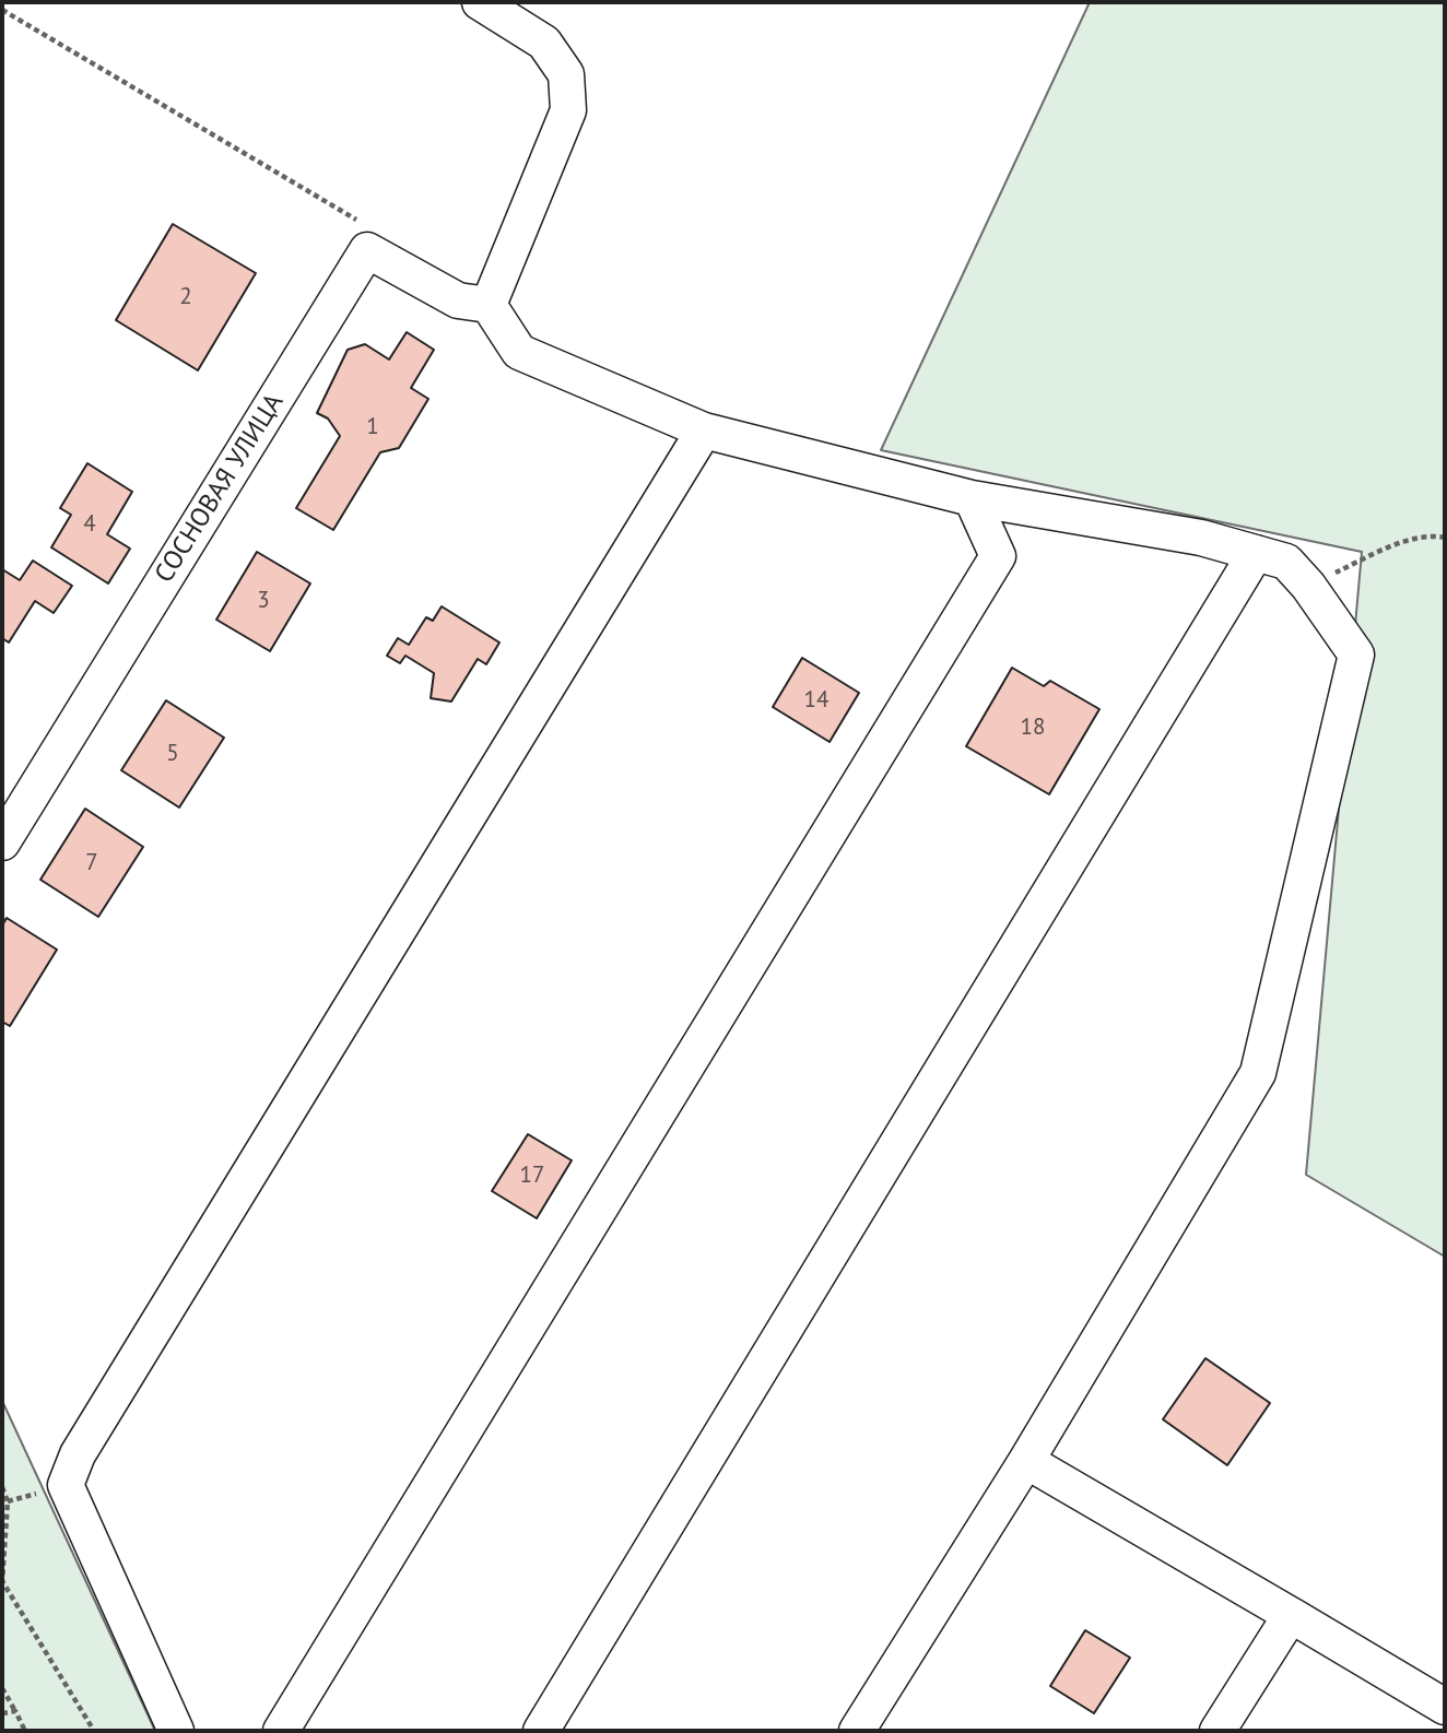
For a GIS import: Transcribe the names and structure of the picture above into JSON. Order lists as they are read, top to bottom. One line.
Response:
{"streets":{"street":["СОСНОВАЯ УЛИЦА"]},"house_numbers":["2","1","4","3","14","18","5","7","17"]}
